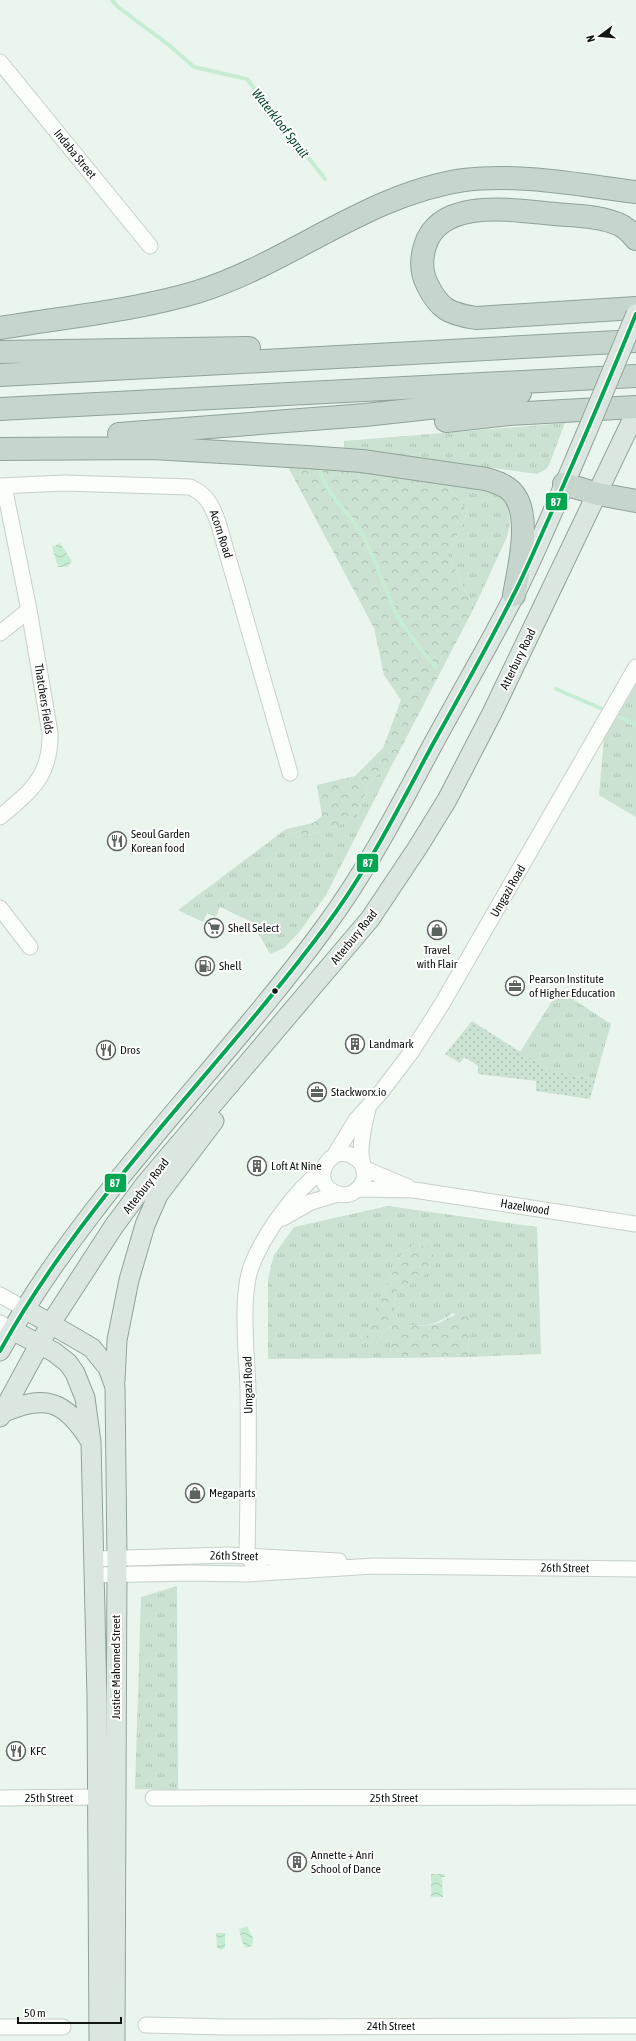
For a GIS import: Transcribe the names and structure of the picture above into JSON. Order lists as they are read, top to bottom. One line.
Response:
{"streets":{"main road":["Atterbury Road","Justice Mahomed Street"],"street":["Indaba Street","Acorn Road","Thatchers Fields","Umgazi Road","Hazelwood","26th Street","25th Street","24th Street"]},"crossings":[["Acorn Road","Thatchers Fields"],["Atterbury Road","Justice Mahomed Street"],["Umgazi Road","26th Street"],["26th Street","Justice Mahomed Street"],["Justice Mahomed Street","25th Street"]],"water":["Waterkloof Spruit"],"places":{"restaurant":["Seoul Garden Korean food","Dros","KFC"],"supermarket":["Shell Select"],"shop":["Travel with Flair","Megaparts"],"fuel station":["Shell"],"office":["Pearson Institute of Higher Education","Stackworx.io"],"building":["Landmark","Loft At Nine","Annette + Anri School of Dance"]},"lines":["transit line 87"],"scale_bar":"50 m","north":"left"}
